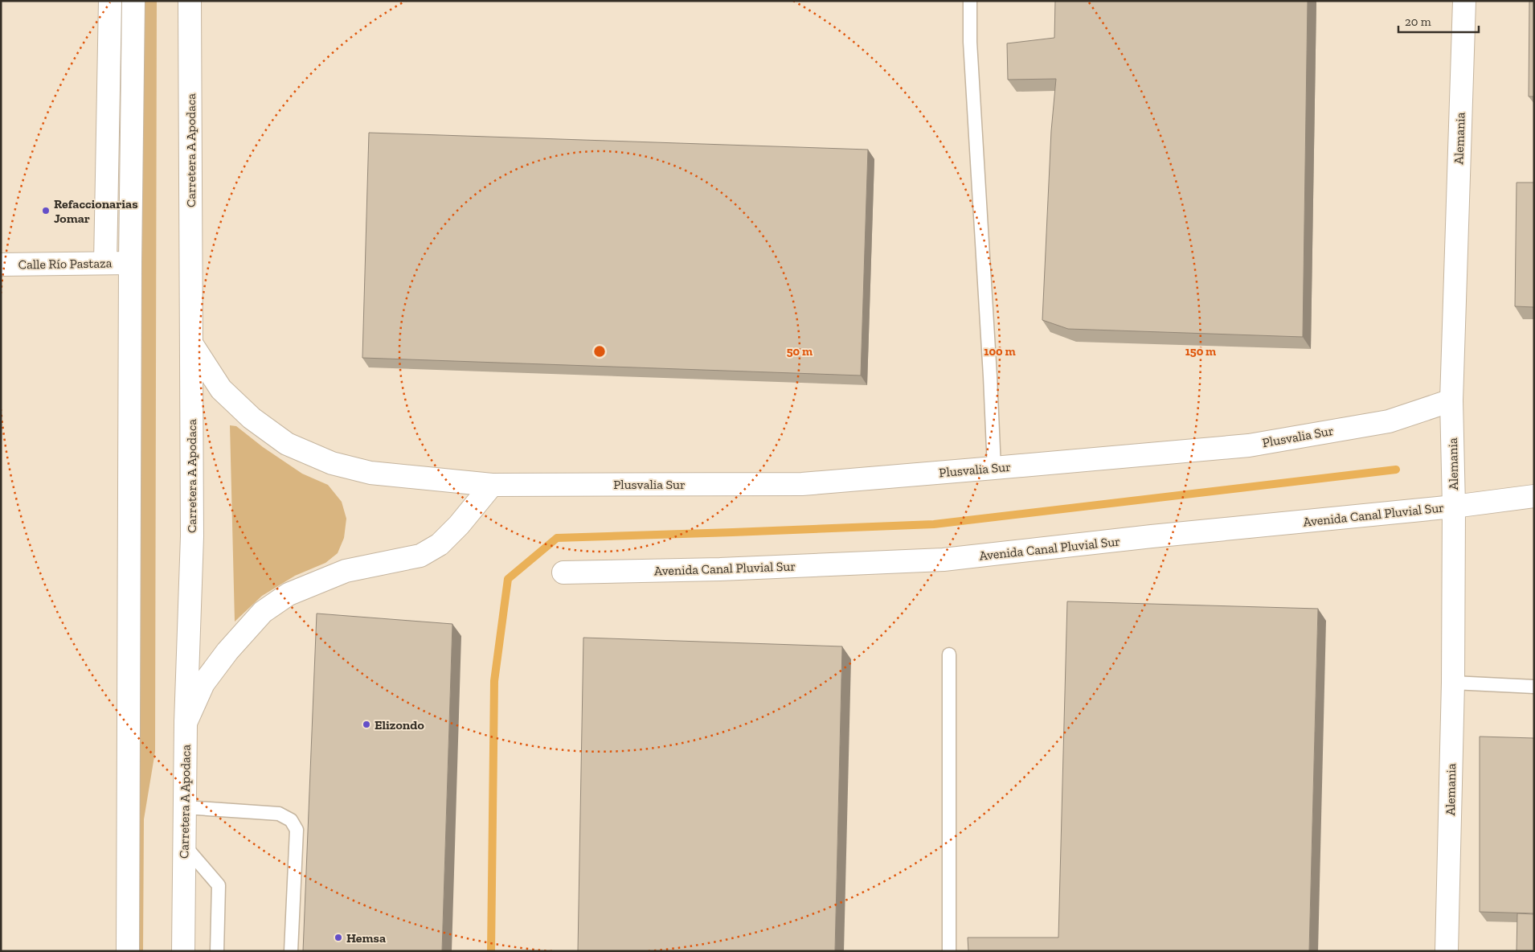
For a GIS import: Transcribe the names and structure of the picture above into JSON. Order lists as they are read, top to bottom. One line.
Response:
{"streets":{"street":["Alemania","Carretera A Apodaca","Calle Río Pastaza","Plusvalia Sur","Avenida Canal Pluvial Sur"]},"crossings":[["Alemania","Plusvalia Sur"],["Alemania","Avenida Canal Pluvial Sur"],["Carretera A Apodaca","Plusvalia Sur"]],"places":["Refaccionarias Jomar","Elizondo","Hemsa"],"scale_bar":"20 m","rings":["50 m","100 m","150 m"]}
